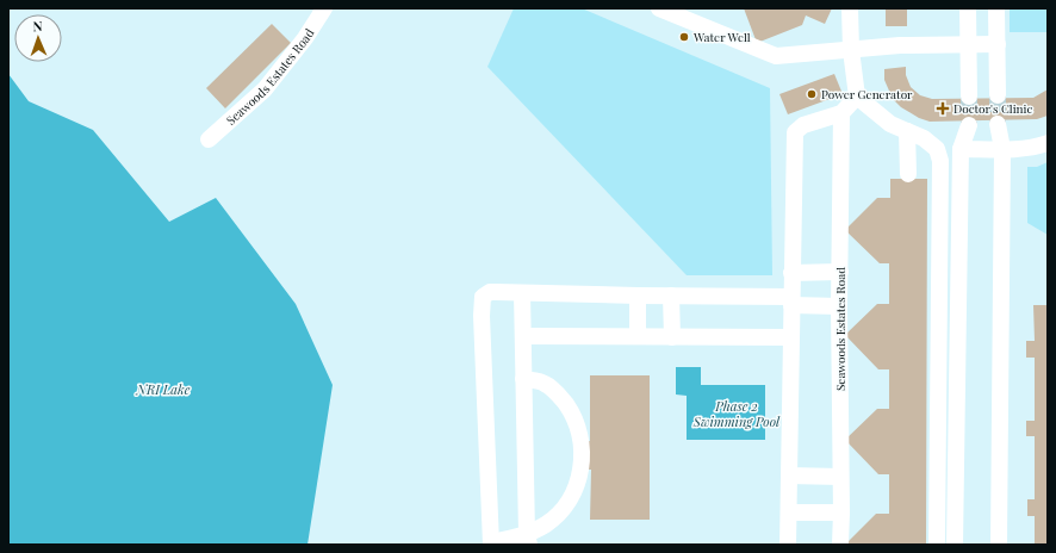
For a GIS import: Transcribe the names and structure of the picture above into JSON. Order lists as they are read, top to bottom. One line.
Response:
{"streets":{"street":["Seawoods Estates Road"]},"water":["NRI Lake","Phase 2 Swimming Pool"],"places":{"other":["Water Well","Power Generator"],"health":["Doctor's Clinic"]},"north":"top"}
